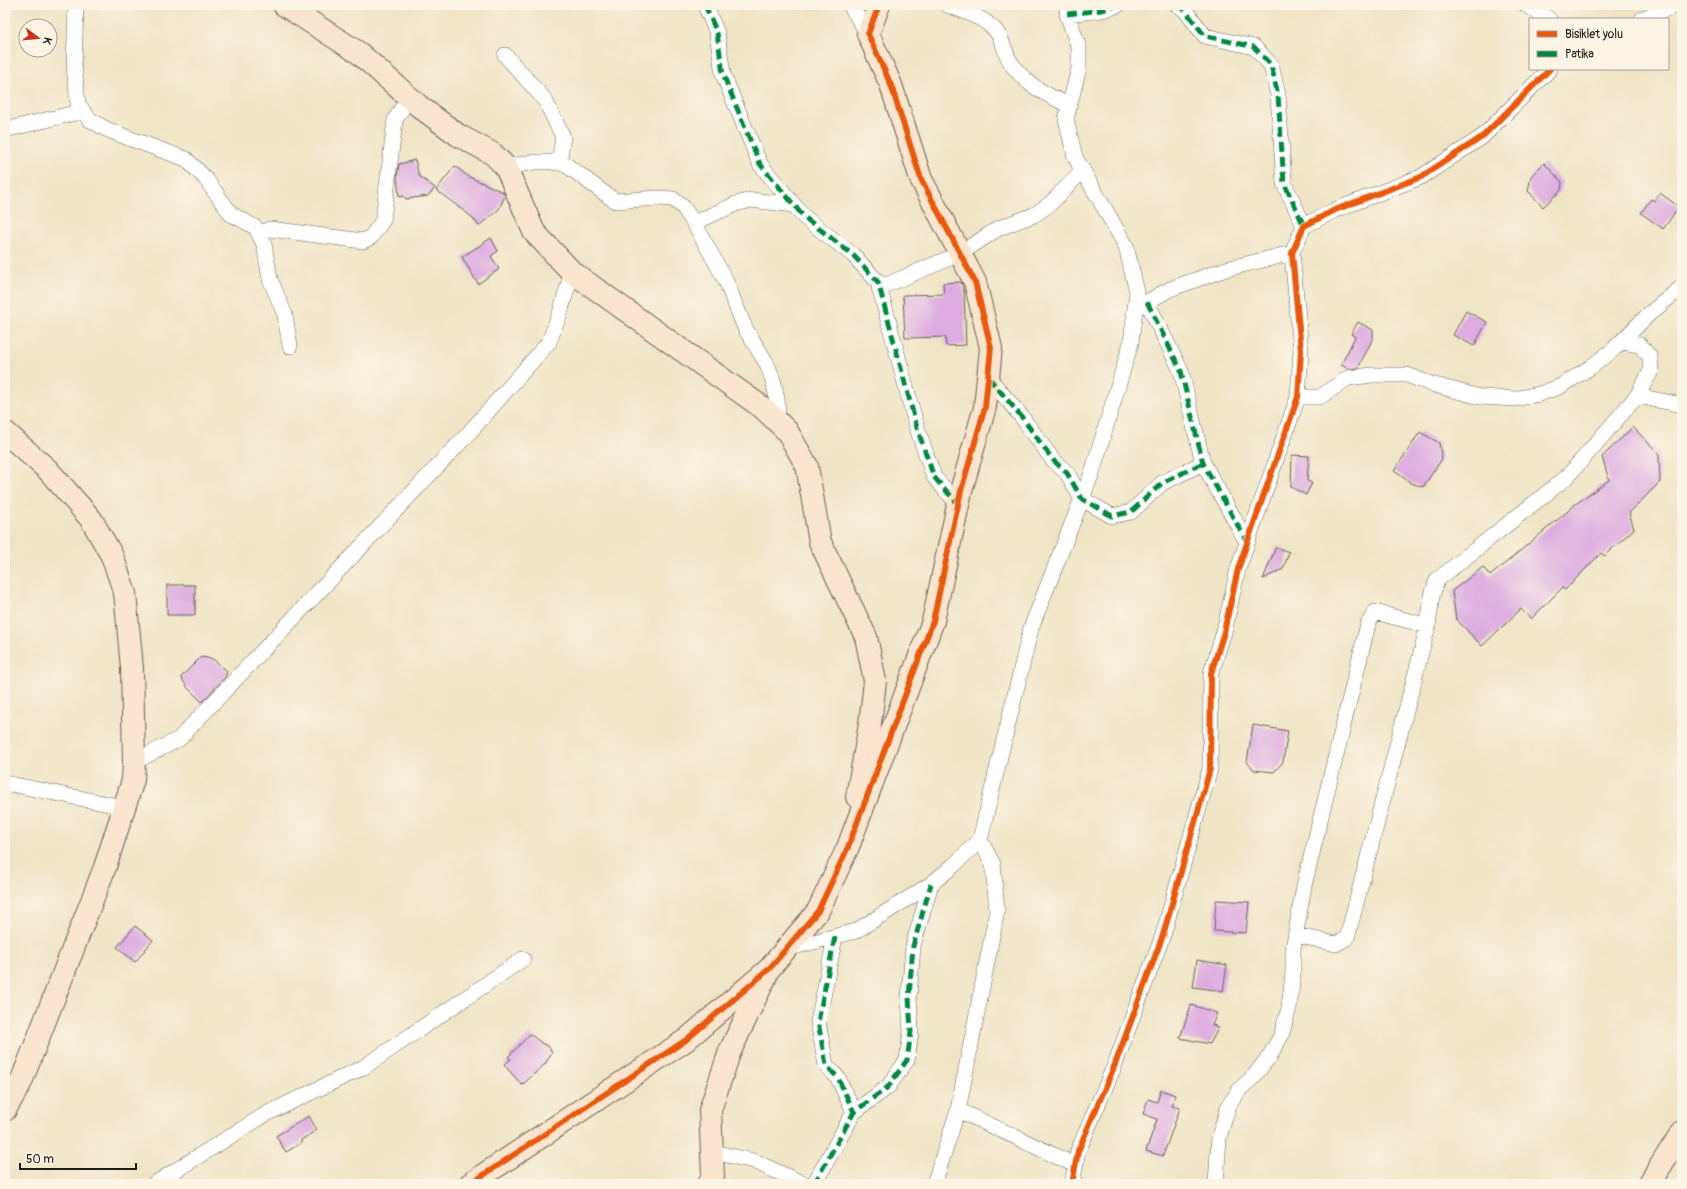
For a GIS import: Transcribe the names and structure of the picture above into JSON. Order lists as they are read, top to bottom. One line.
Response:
{"legend":["Bisiklet yolu","Patika"],"scale_bar":"50 m","north":"right"}
